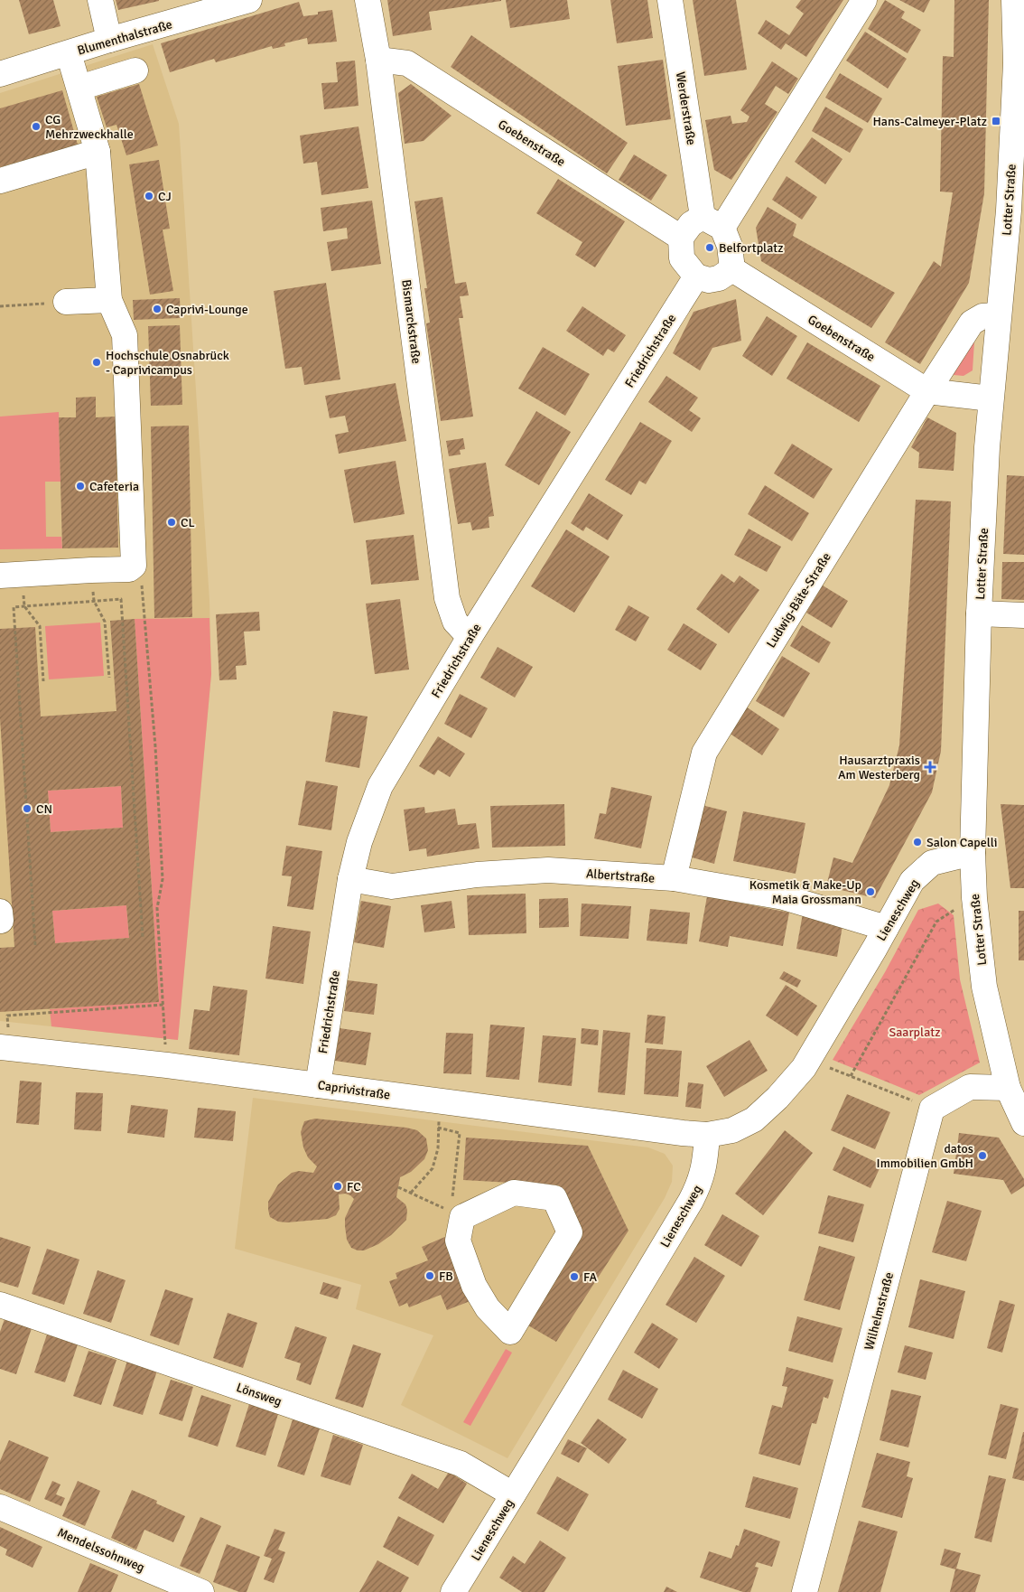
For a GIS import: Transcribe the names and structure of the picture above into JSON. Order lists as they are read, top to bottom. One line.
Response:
{"streets":{"street":["Blumenthalstraße","Werderstraße","Goebenstraße","Lotter Straße","Bismarckstraße","Friedrichstraße","Ludwig-Bäte-Straße","Albertstraße","Lieneschweg","Caprivistraße","Wilhelmstraße","Lönsweg","Mendelssohnweg"]},"crossings":[["Werderstraße","Goebenstraße"],["Werderstraße","Friedrichstraße"],["Goebenstraße","Bismarckstraße"],["Goebenstraße","Friedrichstraße"],["Goebenstraße","Ludwig-Bäte-Straße"],["Lotter Straße","Ludwig-Bäte-Straße"],["Lotter Straße","Lieneschweg"],["Bismarckstraße","Friedrichstraße"],["Friedrichstraße","Albertstraße"],["Friedrichstraße","Caprivistraße"],["Ludwig-Bäte-Straße","Albertstraße"],["Albertstraße","Lieneschweg"],["Lieneschweg","Caprivistraße"],["Lieneschweg","Lönsweg"]],"parks":["Saarplatz"],"places":{"transit":["Hans-Calmeyer-Platz"],"other":["CG Mehrzweckhalle","CJ","Belfortplatz","Caprivi-Lounge","Hochschule Osnabrück - Caprivicampus","Cafeteria","CL","CN","Salon Capelli","Kosmetik & Make-Up Maia Grossmann","datos Immobilien GmbH","FC","FB","FA"],"health":["Hausarztpraxis Am Westerberg"]}}
